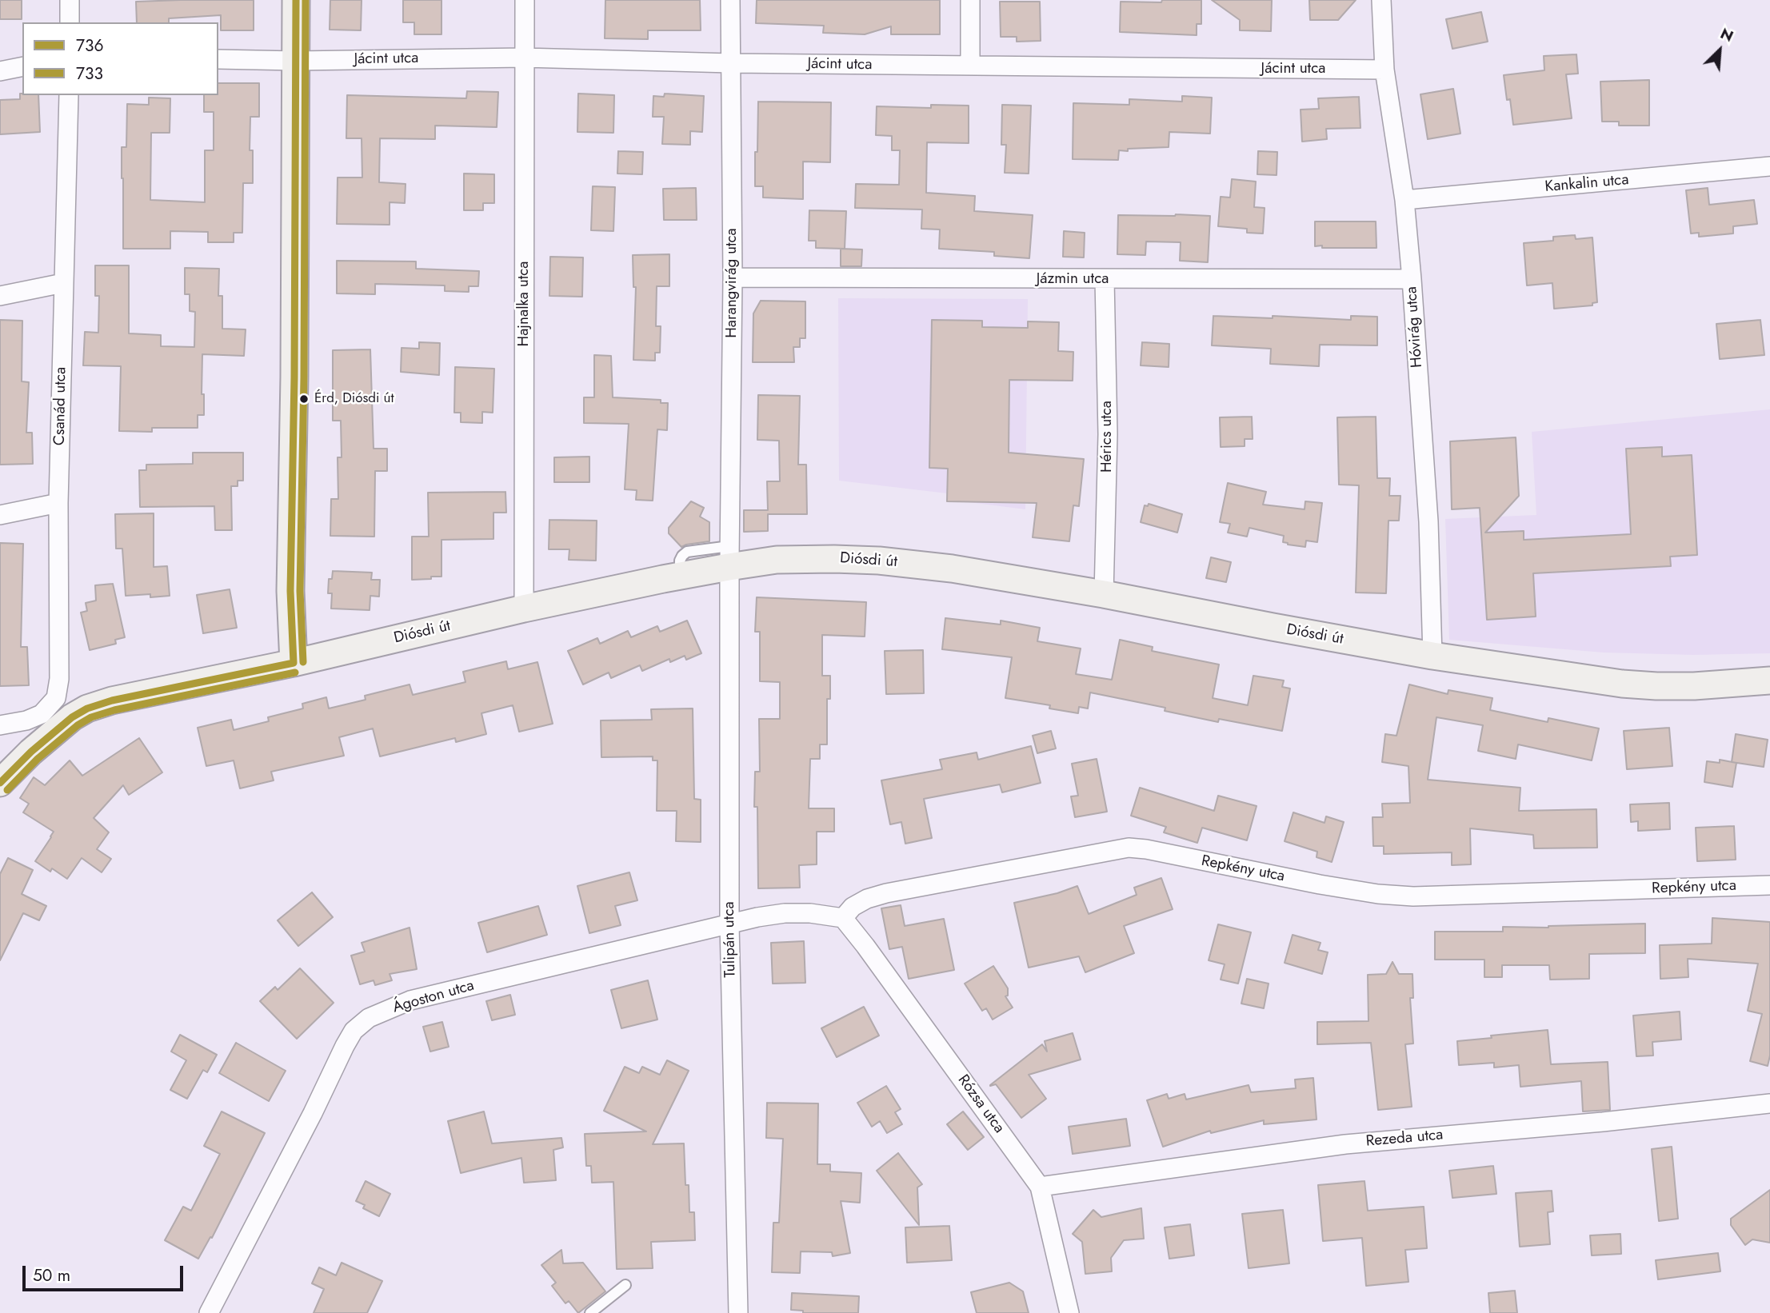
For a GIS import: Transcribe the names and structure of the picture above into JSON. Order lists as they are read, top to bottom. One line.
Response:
{"streets":{"main road":["Diósdi út"],"street":["Jácint utca","Kankalin utca","Jázmin utca","Harangvirág utca","Hajnalka utca","Hóvirág utca","Csanád utca","Hérics utca","Repkény utca","Tulipán utca","Ágoston utca","Rózsa utca","Rezeda utca"]},"crossings":[["Jácint utca","Harangvirág utca"],["Jácint utca","Hajnalka utca"],["Jácint utca","Hóvirág utca"],["Kankalin utca","Hóvirág utca"],["Jázmin utca","Harangvirág utca"],["Jázmin utca","Hóvirág utca"],["Jázmin utca","Hérics utca"],["Harangvirág utca","Diósdi út"],["Harangvirág utca","Tulipán utca"],["Hajnalka utca","Diósdi út"],["Hóvirág utca","Diósdi út"],["Hérics utca","Diósdi út"],["Diósdi út","Tulipán utca"],["Repkény utca","Rózsa utca"],["Tulipán utca","Ágoston utca"],["Rózsa utca","Rezeda utca"]],"places":["Érd, Diósdi út"],"lines":["transit line 736","transit line 733"],"legend":["736","733"],"scale_bar":"50 m","north":"top right"}
